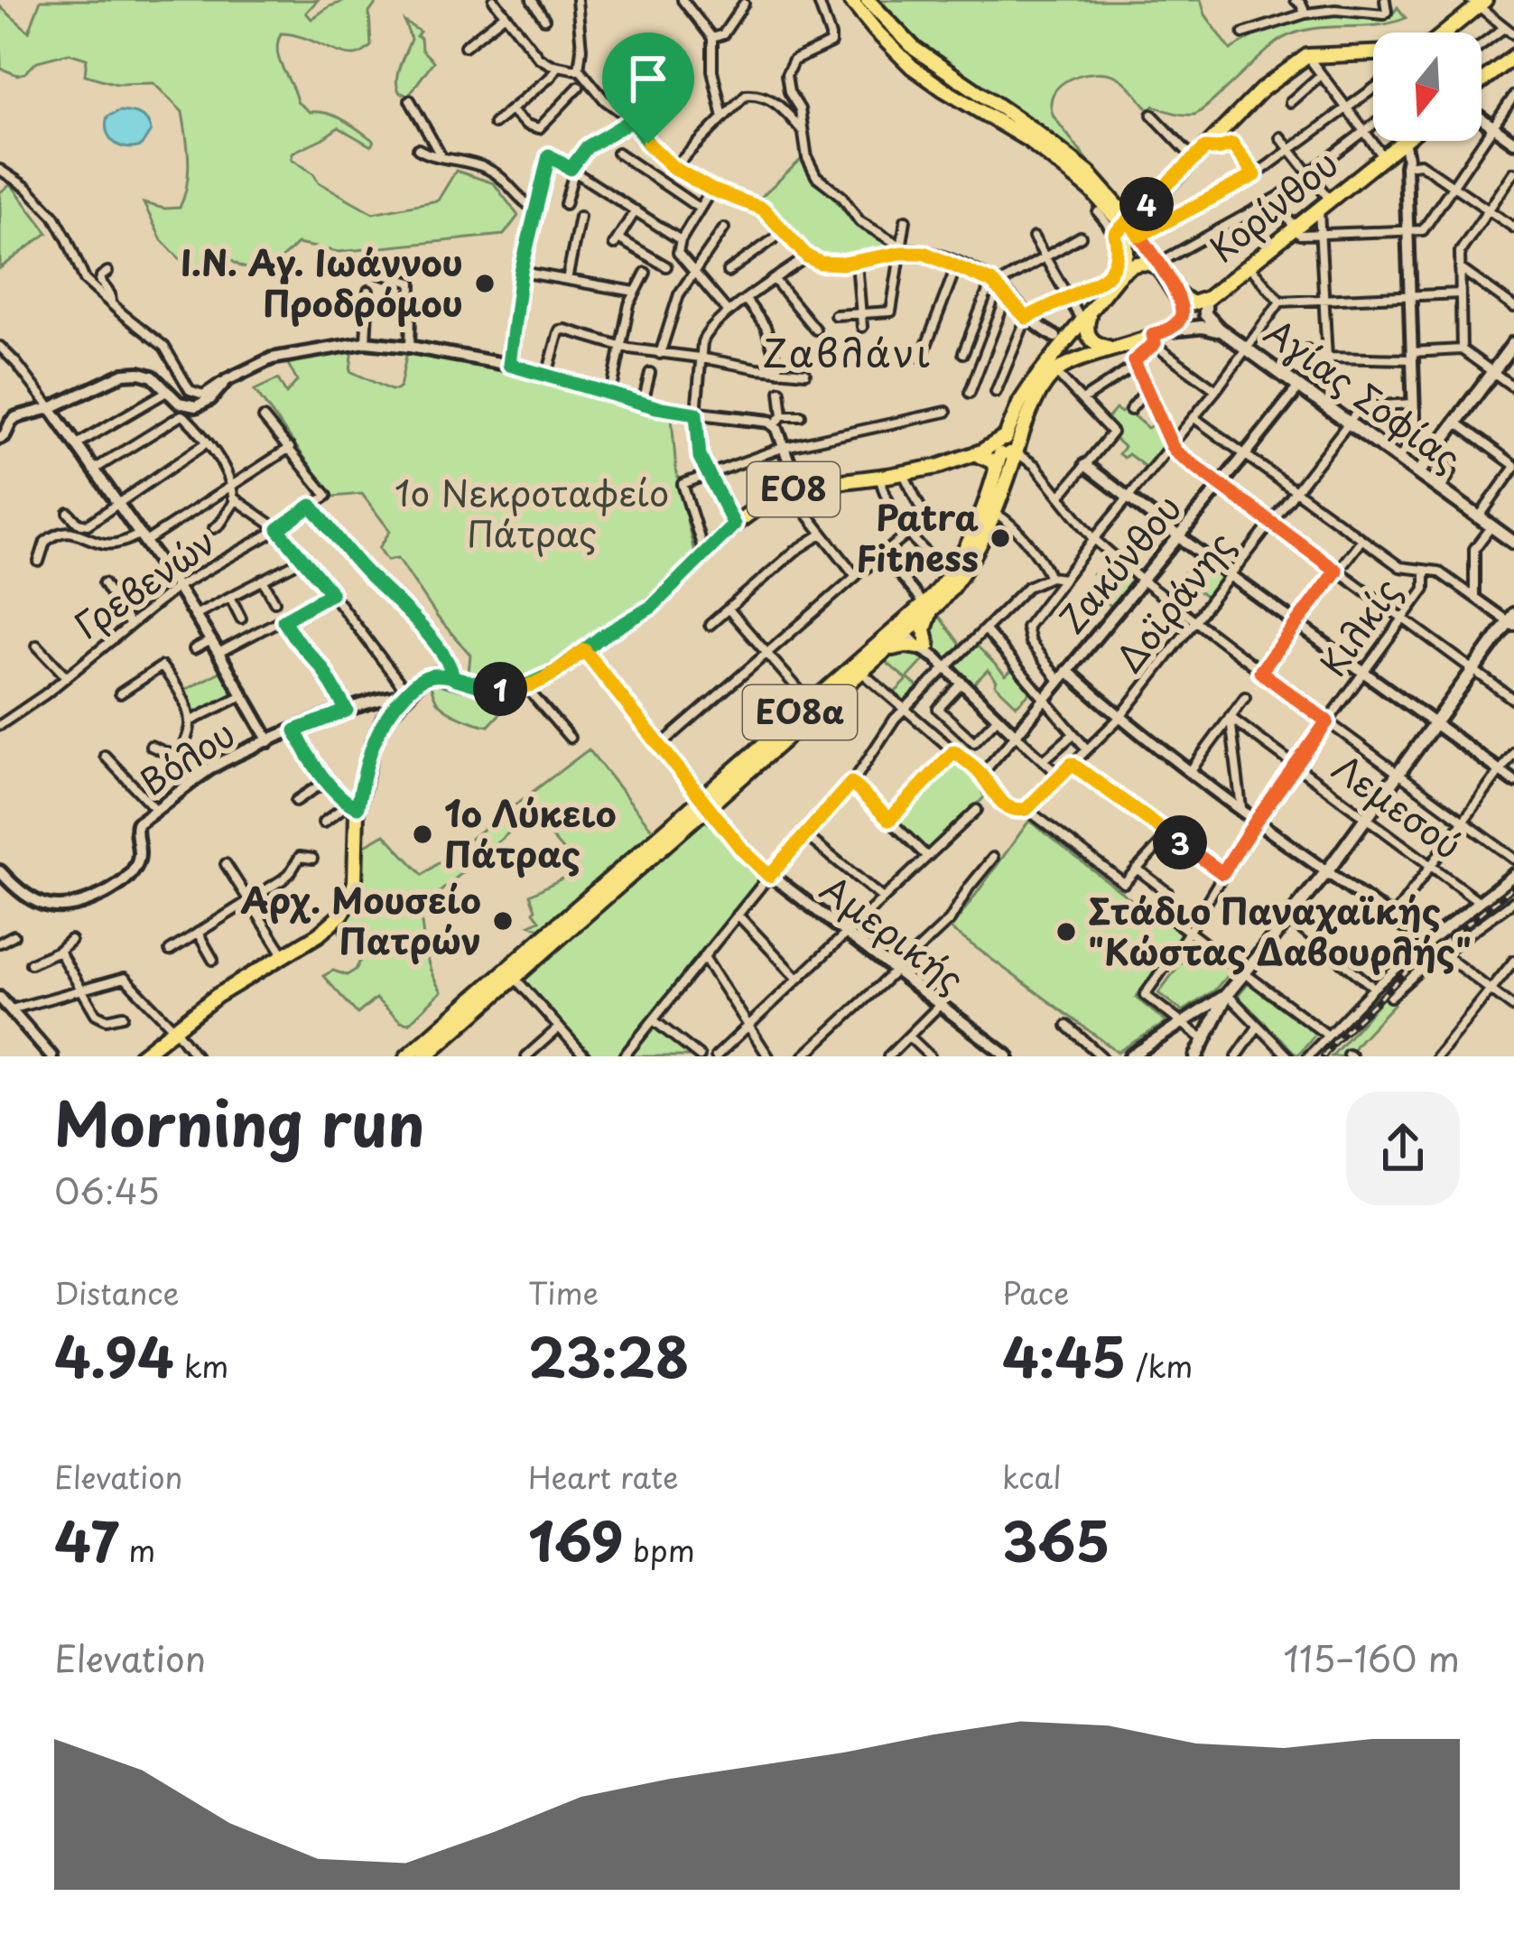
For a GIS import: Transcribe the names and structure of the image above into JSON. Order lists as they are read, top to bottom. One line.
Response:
{"streets":{"main road":["Κορίνθου","Αγίας Σοφίας","ΕΟ8","ΕΟ8α"],"street":["Ζακύνθου","Γρεβενών","Δοϊράνης","Κιλκίς","Βόλου","Λεμεσού","Αμερικής"]},"crossings":[["Αγίας Σοφίας","Ζακύνθου"],["Αγίας Σοφίας","Δοϊράνης"],["ΕΟ8","ΕΟ8α"],["ΕΟ8","Αμερικής"],["Κιλκίς","Λεμεσού"],["ΕΟ8α","Αμερικής"]],"districts":["Ζαβλάνι"],"parks":["1o Νεκροταφείο Πάτρας"],"places":["Ι.Ν. Αγ. Ιωάννου Προδρόμου","Patra Fitness","1ο Λύκειο Πάτρας","Αρχ. Μουσείο Πατρών","Στάδιο Παναχαϊκής \"Κώστας Δαβουρλής\""],"north":"bottom","page":{"pins":["4","1","3"],"heading":["Morning run","06:45"],"stats":[["Distance","4.94 km"],["Time","23:28"],["Pace","4:45 /km"],["Elevation","47 m"],["Heart rate","169 bpm"],["kcal","365"]],"chart":["Elevation","115–160 m"]}}
